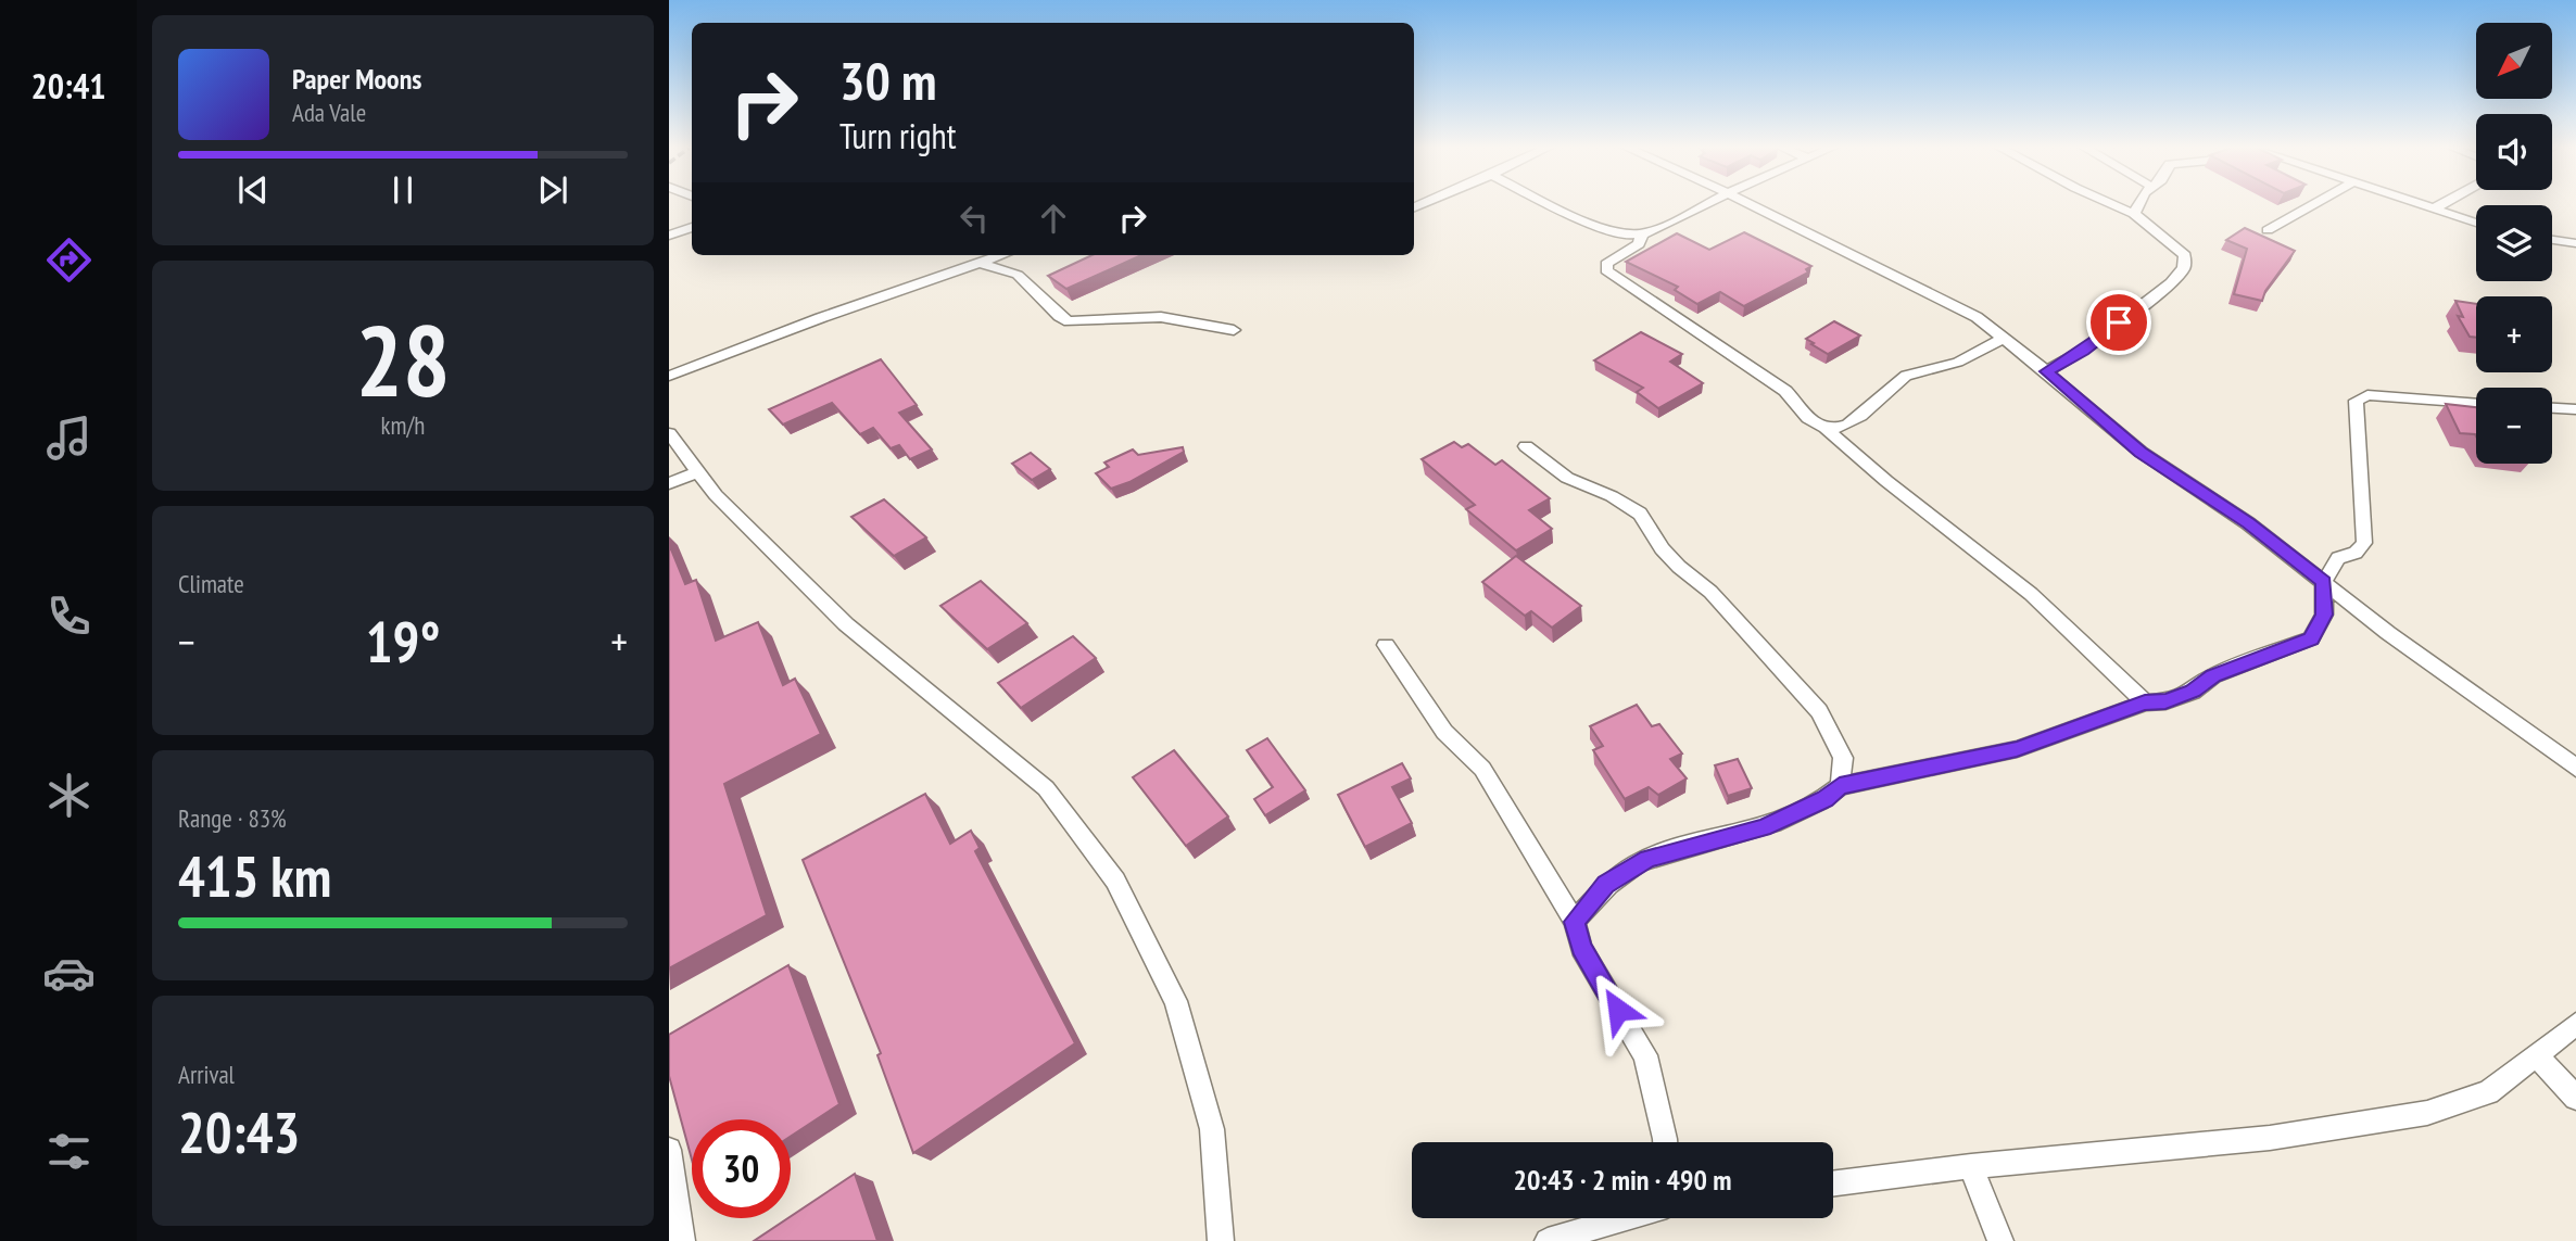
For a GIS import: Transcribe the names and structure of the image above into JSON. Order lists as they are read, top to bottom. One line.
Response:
{"north":"bottom left","page":{"tabs":"20:41","map_buttons":["+","−"],"turn":["30 m","Turn right"],"song":["Paper Moons","Ada Vale"],"tile":[["28","km/h"],"Climate",["Range · 83%","415 km"],["Arrival","20:43"]],"heat":["−","19°","+"],"limit":"30","trip":"20:43 · 2 min · 490 m"}}
